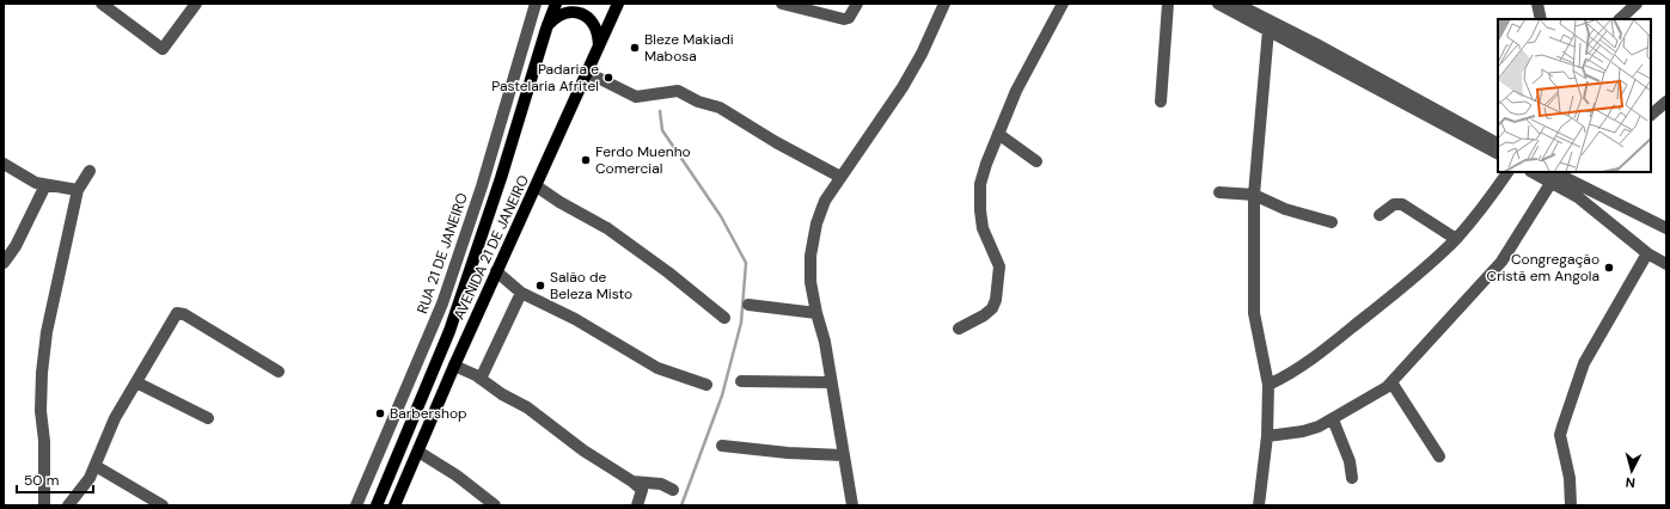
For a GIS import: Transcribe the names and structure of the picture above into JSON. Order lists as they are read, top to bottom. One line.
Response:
{"streets":{"main road":["AVENIDA 21 DE JANEIRO"],"street":["RUA 21 DE JANEIRO"]},"places":["Bleze Makiadi Mabosa","Padaria e Pastelaria Afritel","Ferdo Muenho Comercial","Congregação Cristã em Angola","Salão de Beleza Misto","Barbershop"],"scale_bar":"50 m","north":"bottom"}
